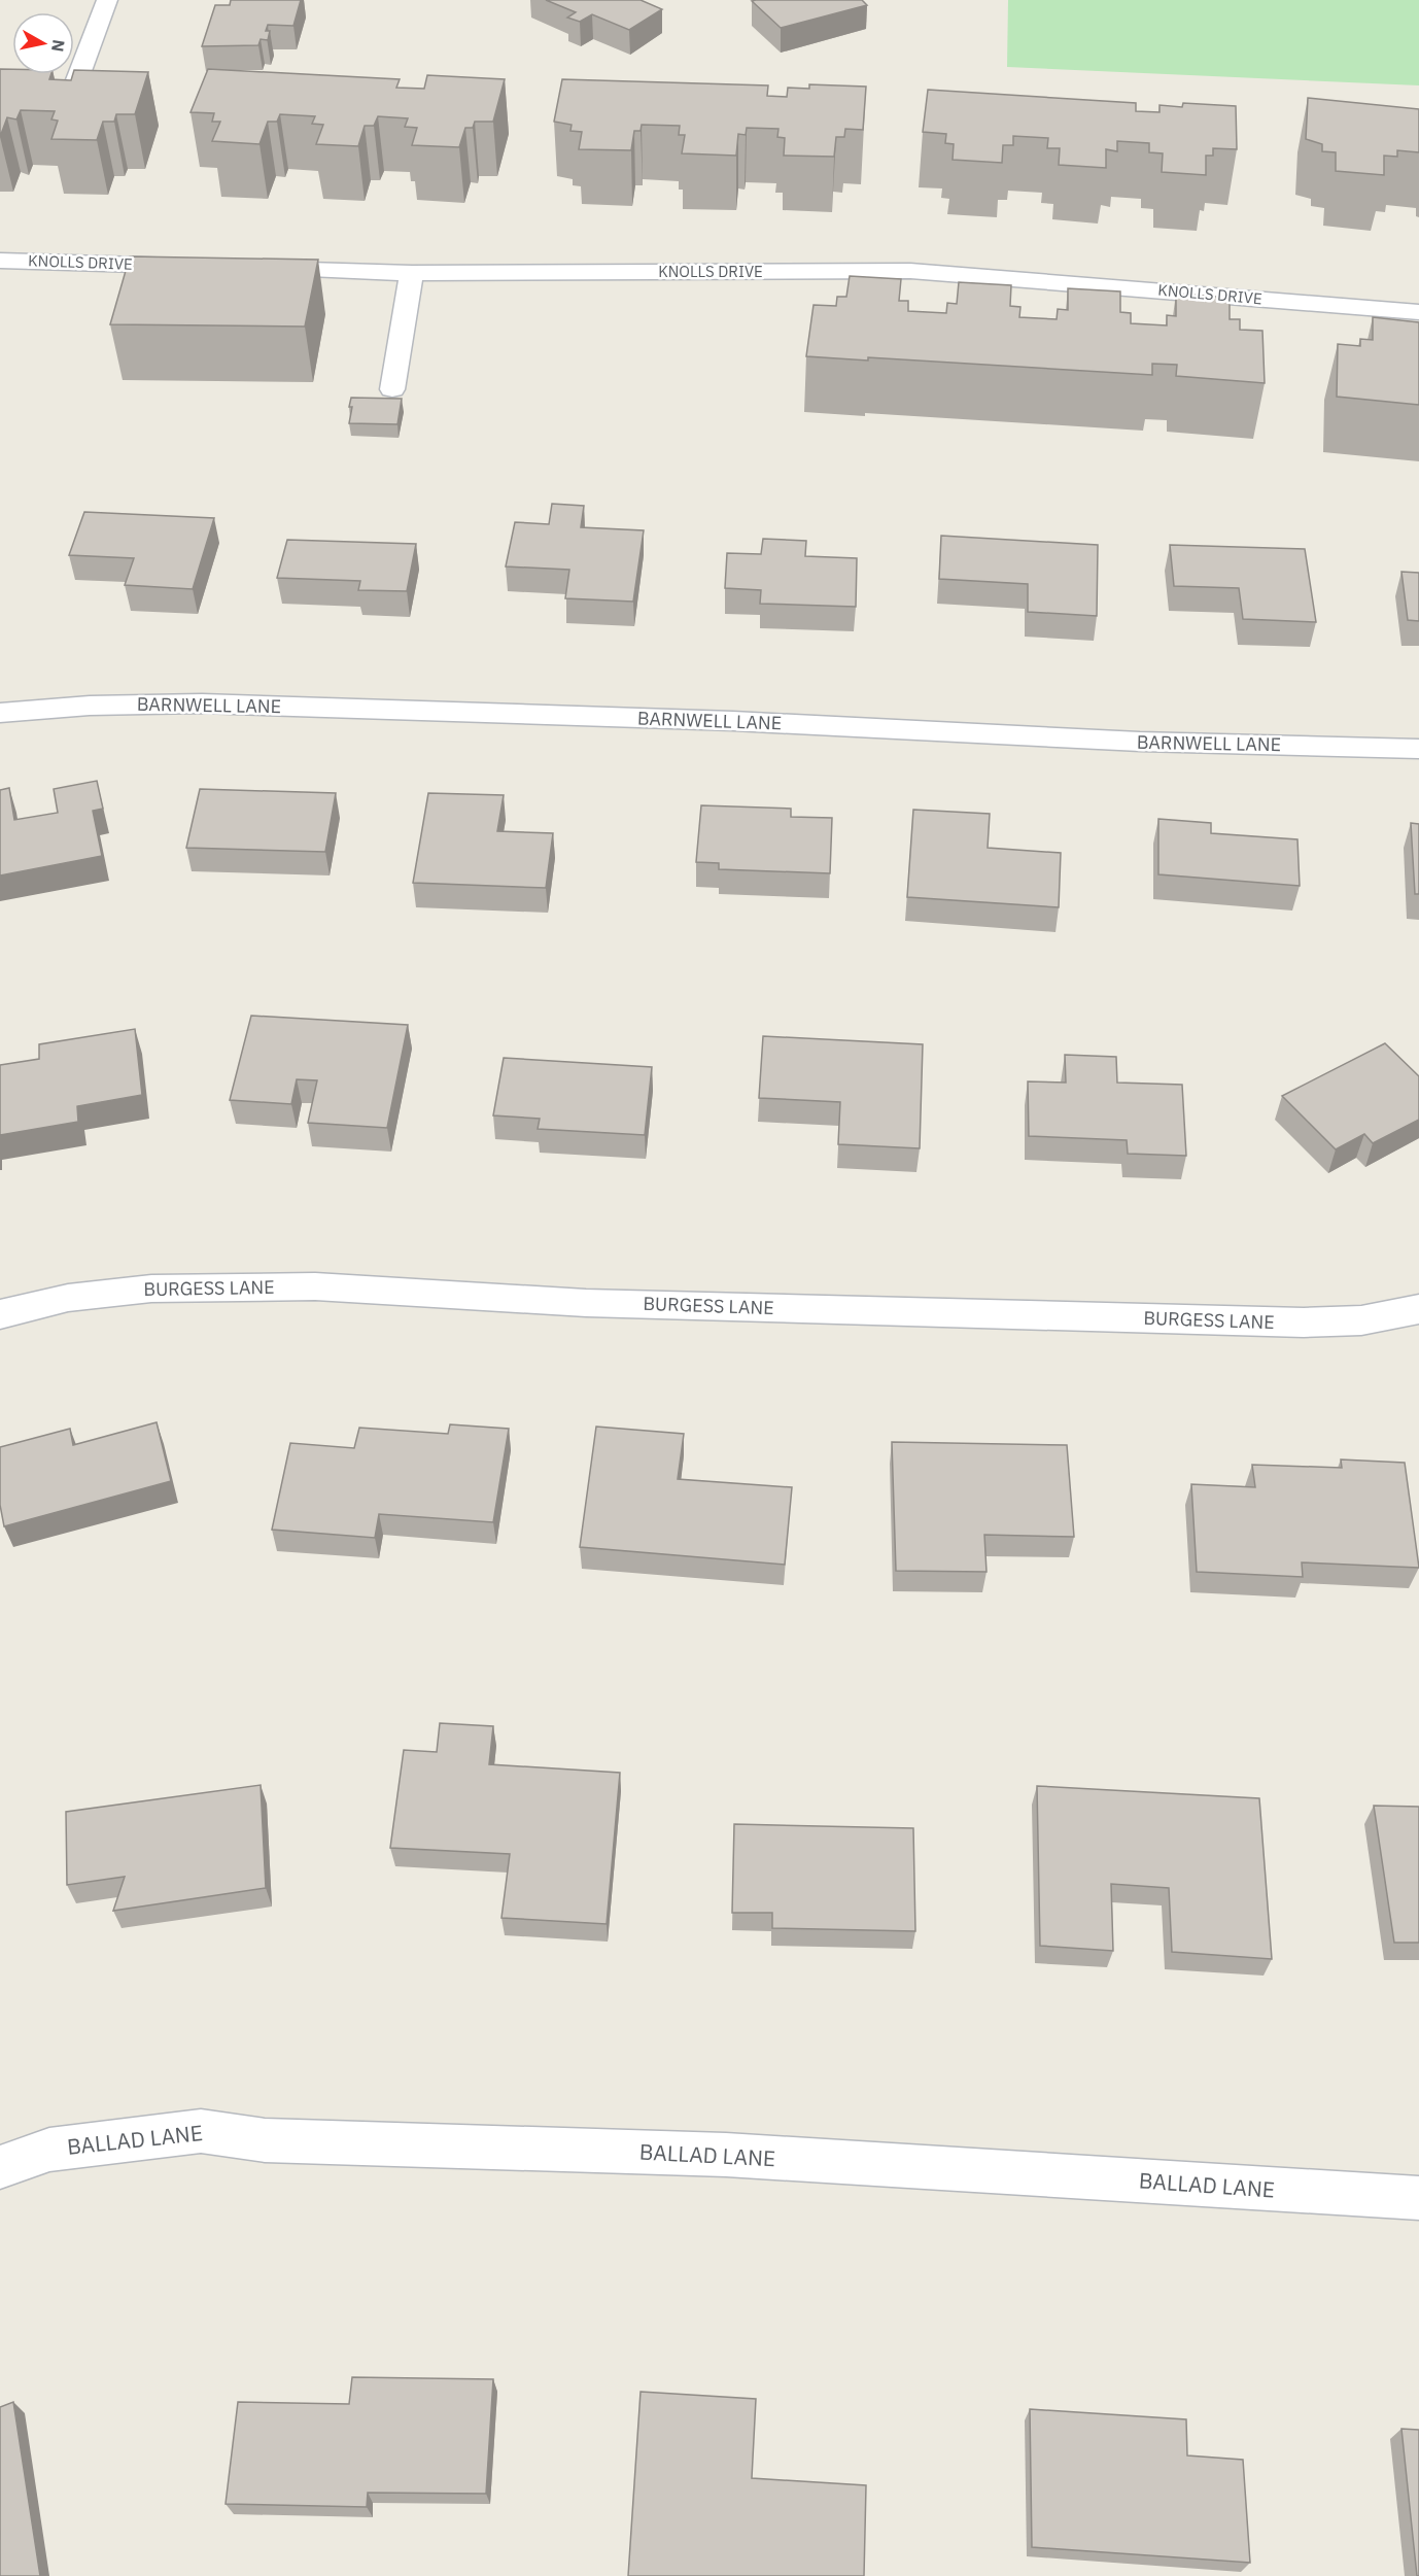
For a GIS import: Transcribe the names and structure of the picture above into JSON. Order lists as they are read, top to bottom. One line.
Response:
{"streets":{"street":["KNOLLS DRIVE","BARNWELL LANE","BURGESS LANE","BALLAD LANE"]},"north":"right"}
